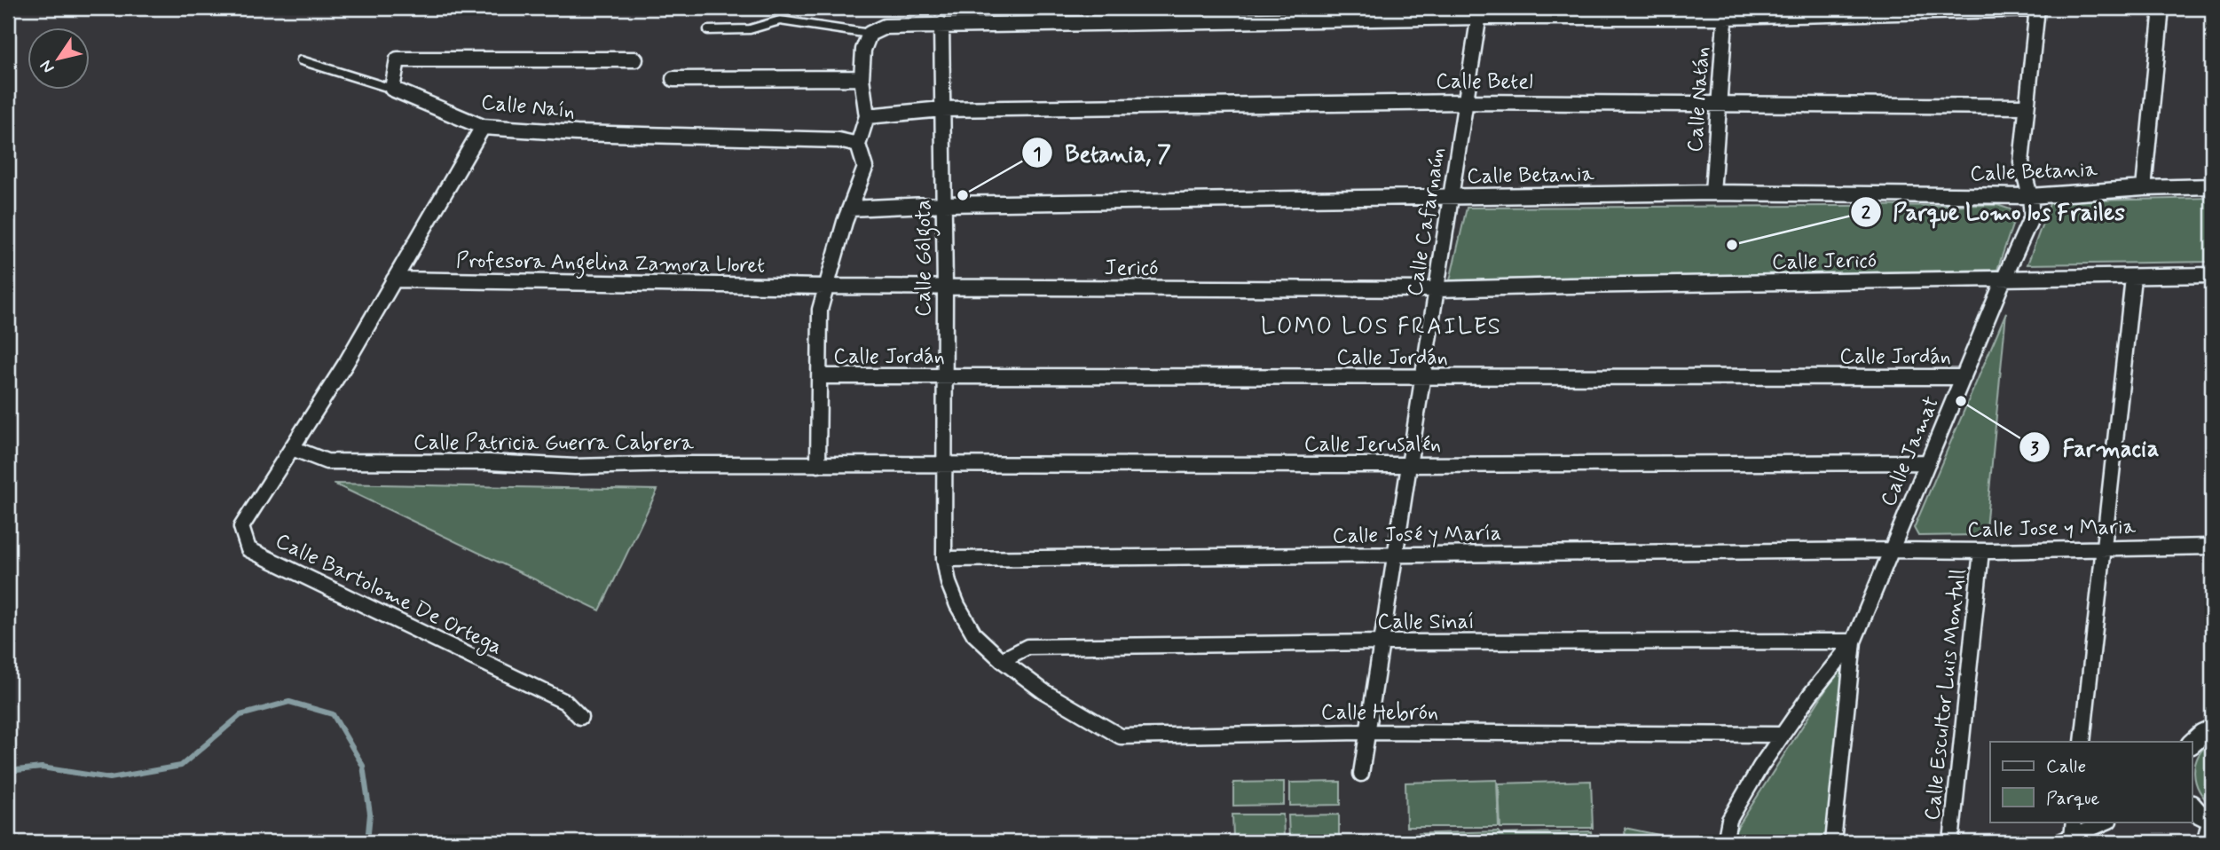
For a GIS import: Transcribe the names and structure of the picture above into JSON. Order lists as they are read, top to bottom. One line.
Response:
{"streets":{"street":["Calle Betel","Calle Natán","Calle Naín","Calle Betania","Calle Cafarnaún","Calle Gólgota","Calle Jericó","Profesora Angelina Zamora Lloret","Jericó","Calle Jordán","Calle Patricia Guerra Cabrera","Calle Jerusalén","Calle Jamat","Calle Jose y Maria","Calle José y María","Calle Bartolome De Ortega","Calle Sinaí","Calle Escultor Luis Montull","Calle Hebrón"]},"crossings":[["Calle Betel","Calle Natán"],["Calle Betel","Calle Cafarnaún"],["Calle Betel","Calle Gólgota"],["Calle Betel","Calle Jamat"],["Calle Natán","Calle Betania"],["Calle Betania","Calle Cafarnaún"],["Calle Betania","Calle Gólgota"],["Calle Betania","Calle Jamat"],["Calle Cafarnaún","Calle Jericó"],["Calle Cafarnaún","Jericó"],["Calle Cafarnaún","Calle Jordán"],["Calle Cafarnaún","Calle Jerusalén"],["Calle Cafarnaún","Calle José y María"],["Calle Cafarnaún","Calle Sinaí"],["Calle Cafarnaún","Calle Hebrón"],["Calle Gólgota","Jericó"],["Calle Gólgota","Calle Jordán"],["Calle Gólgota","Calle Jerusalén"],["Calle Gólgota","Calle José y María"],["Calle Gólgota","Calle Sinaí"],["Calle Gólgota","Calle Hebrón"],["Calle Jericó","Jericó"],["Calle Jericó","Calle Jamat"],["Profesora Angelina Zamora Lloret","Jericó"],["Calle Jordán","Calle Jamat"],["Calle Patricia Guerra Cabrera","Calle Jerusalén"],["Calle Patricia Guerra Cabrera","Calle Bartolome De Ortega"],["Calle Jerusalén","Calle Jamat"],["Calle Jamat","Calle Jose y Maria"],["Calle Jamat","Calle José y María"],["Calle Jamat","Calle Sinaí"],["Calle Jamat","Calle Hebrón"],["Calle Jose y Maria","Calle José y María"],["Calle Jose y Maria","Calle Escultor Luis Montull"],["Calle Sinaí","Calle Hebrón"]],"districts":["LOMO LOS FRAILES"],"places":["Betania, 7","Parque Lomo los Frailes","Farmacia"],"legend":["Calle","Parque"],"north":"bottom left"}
